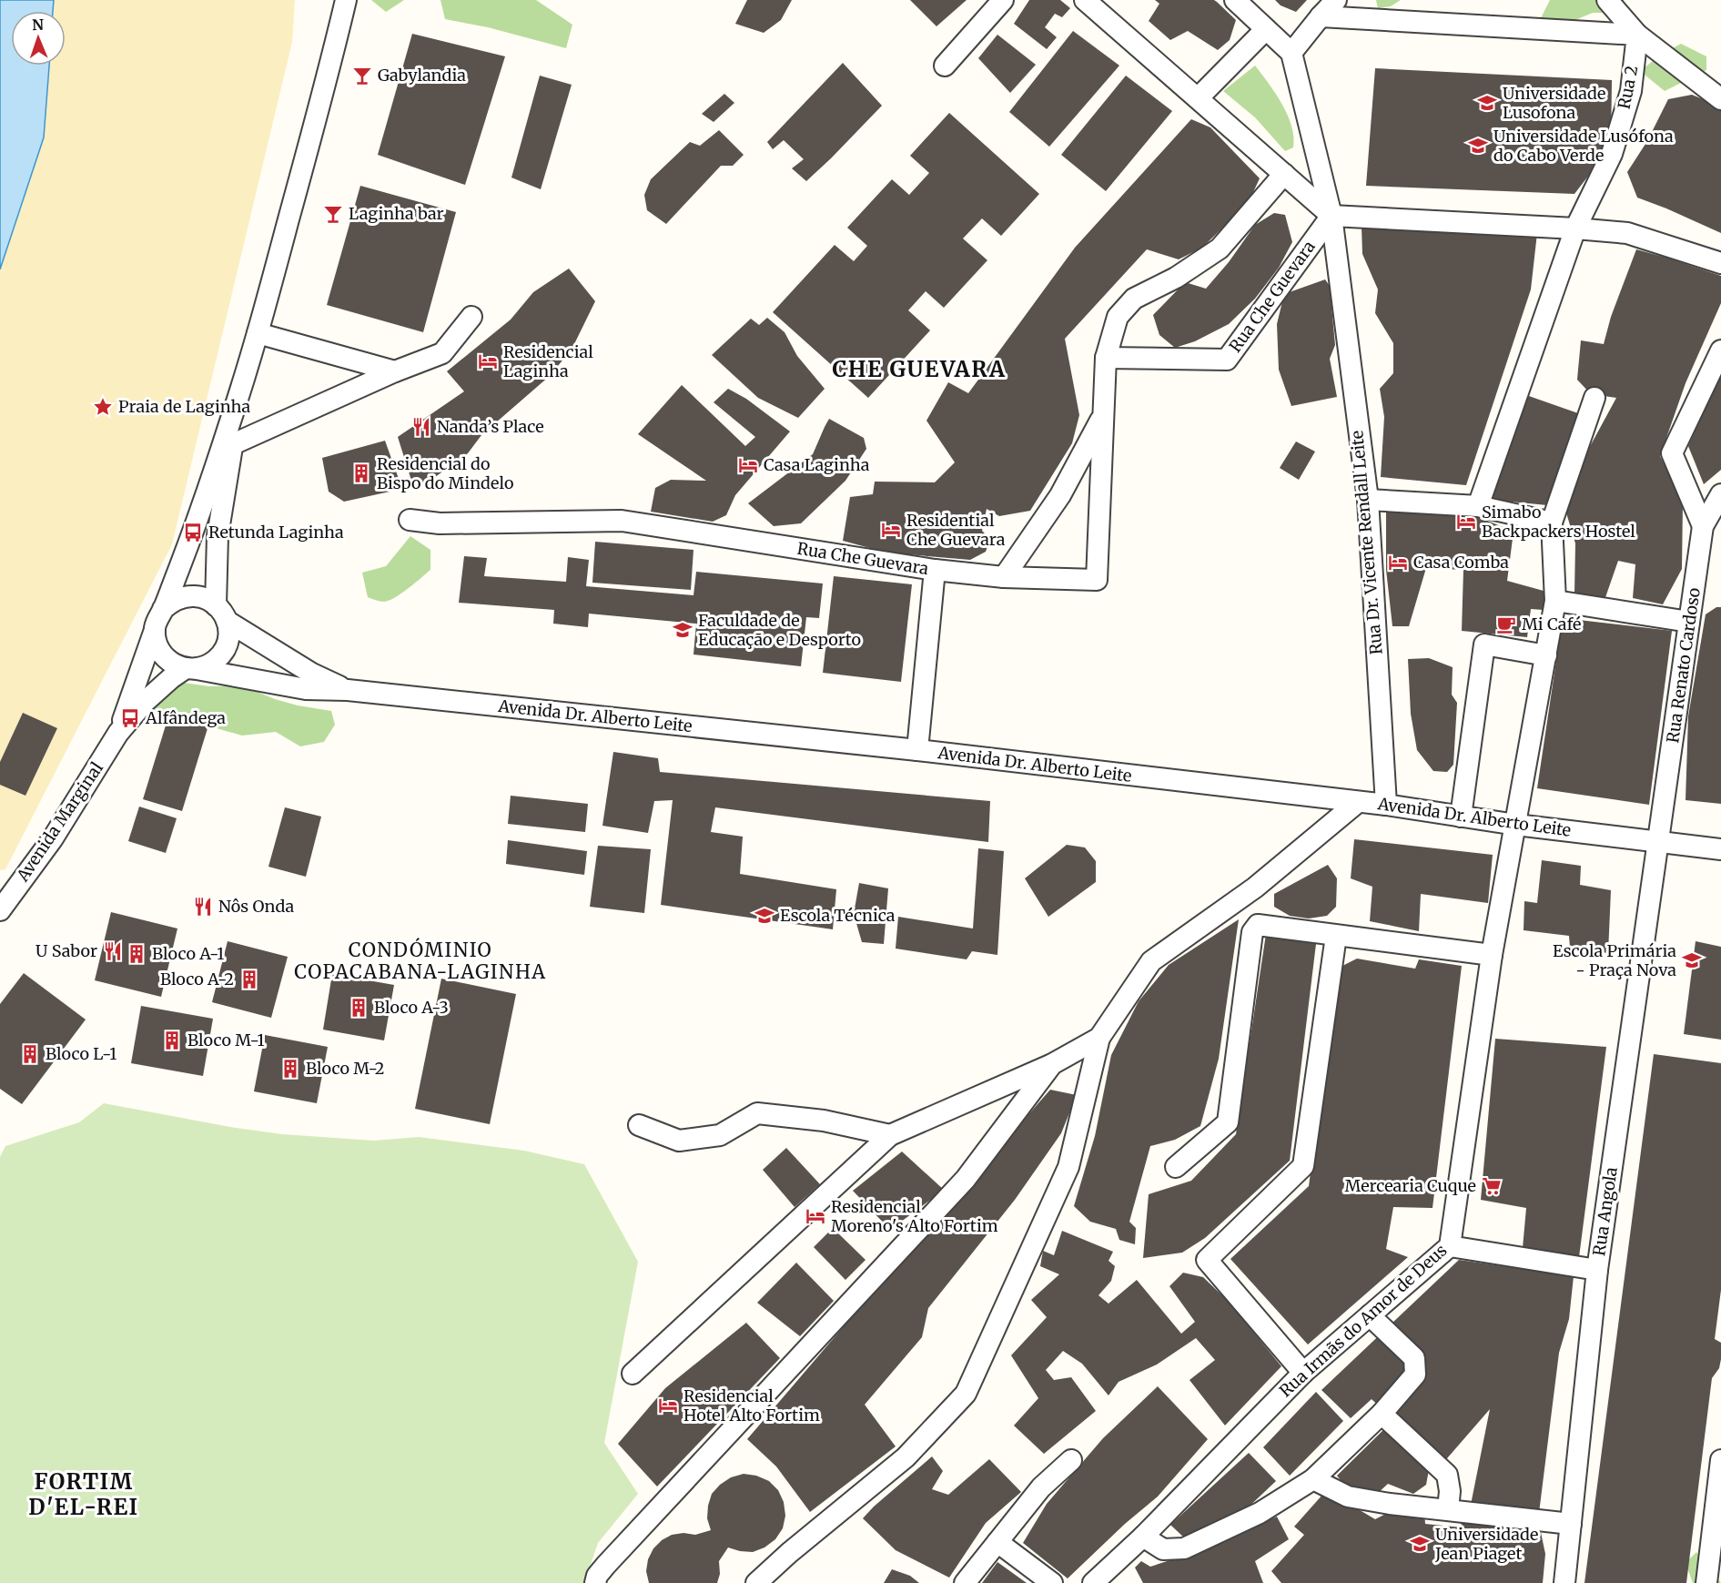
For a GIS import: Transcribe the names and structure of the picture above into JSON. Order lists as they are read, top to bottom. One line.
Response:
{"streets":{"street":["Rua 2","Rua Che Guevara","Rua Dr. Vicente Rendall Leite","Rua Renato Cardoso","Avenida Dr. Alberto Leite","Avenida Marginal","Rua Angola","Rua Irmãs do Amor de Deus"]},"crossings":[["Rua Che Guevara","Rua Dr. Vicente Rendall Leite"],["Rua Dr. Vicente Rendall Leite","Avenida Dr. Alberto Leite"],["Rua Renato Cardoso","Avenida Dr. Alberto Leite"],["Rua Renato Cardoso","Rua Angola"],["Avenida Dr. Alberto Leite","Avenida Marginal"],["Avenida Dr. Alberto Leite","Rua Angola"],["Avenida Dr. Alberto Leite","Rua Irmãs do Amor de Deus"]],"districts":["CHE GUEVARA","CONDÓMINIO COPACABANA-LAGINHA","FORTIM D'EL-REI"],"places":{"bar":["Gabylandia","Laginha bar"],"school or university":["Universidade Lusofona","Universidade Lusófona do Cabo Verde","Faculdade de Educação e Desporto","Escola Técnica","Escola Primária - Praça Nova","Universidade Jean Piaget"],"hotel":["Residencial Laginha","Casa Laginha","Simabo Backpackers Hostel","Residential Che Guevara","Casa Comba","Residencial Moreno's Alto Fortim","Residencial Hotel Alto Fortim"],"place":["Praia de Laginha"],"restaurant":["Nanda’s Place","Nôs Onda","U Sabor"],"building":["Residencial do Bispo do Mindelo","Bloco A-1","Bloco A-2","Bloco A-3","Bloco M-1","Bloco L-1","Bloco M-2"],"bus stop":["Retunda Laginha","Alfândega"],"cafe":["Mi Café"],"supermarket":["Mercearia Cuque"]},"north":"top"}
